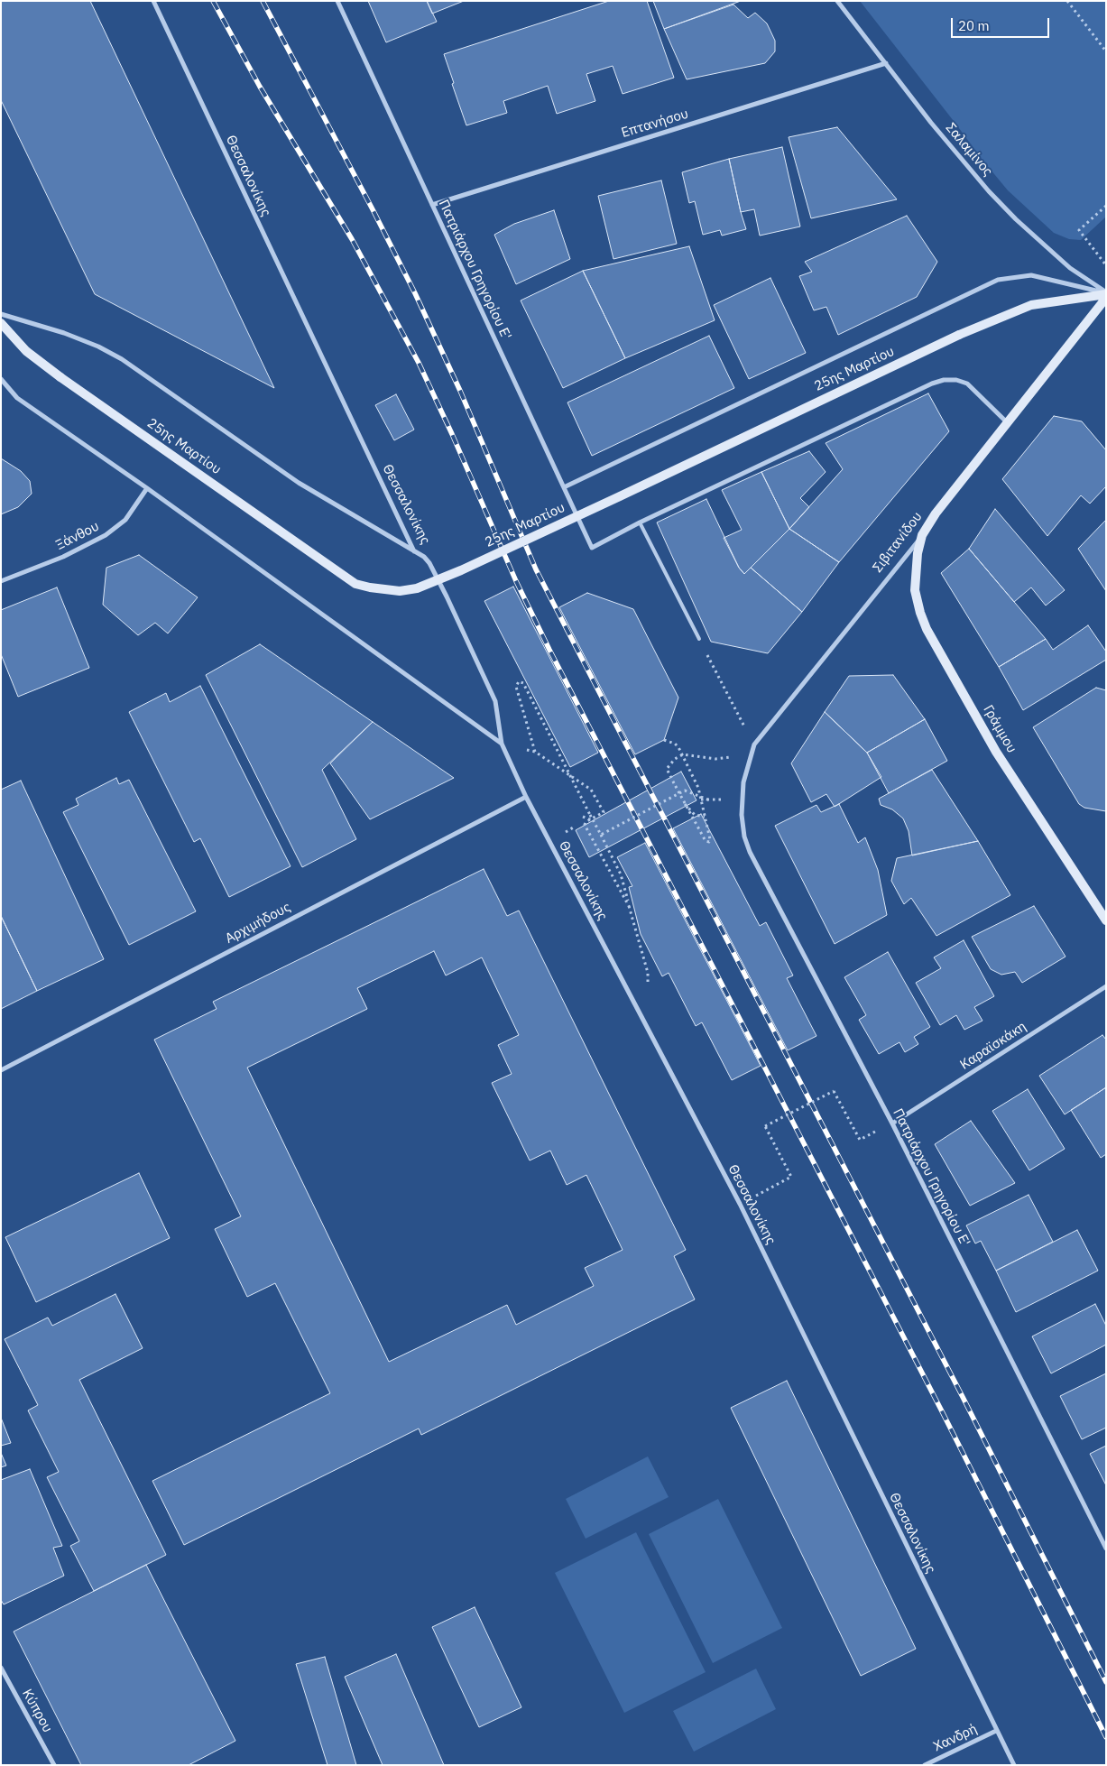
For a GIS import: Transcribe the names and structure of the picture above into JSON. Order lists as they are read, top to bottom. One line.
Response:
{"streets":{"street":["Επτανήσου","Σαλαμίνος","Θεσσαλονίκης","Πατριάρχου Γρηγορίου Ε'","25ης Μαρτίου","Ξάνθου","Σιβιτανίδου","Γράμμου","Αρχιμήδους","Καραϊσκάκη","Κύπρου","Χανδρή"]},"crossings":[["Επτανήσου","Σαλαμίνος"],["Επτανήσου","Πατριάρχου Γρηγορίου Ε'"],["Σαλαμίνος","25ης Μαρτίου"],["Θεσσαλονίκης","Αρχιμήδους"],["Θεσσαλονίκης","Χανδρή"],["Πατριάρχου Γρηγορίου Ε'","25ης Μαρτίου"],["Πατριάρχου Γρηγορίου Ε'","Σιβιτανίδου"],["Πατριάρχου Γρηγορίου Ε'","Καραϊσκάκη"],["Σιβιτανίδου","Γράμμου"]],"scale_bar":"20 m"}
